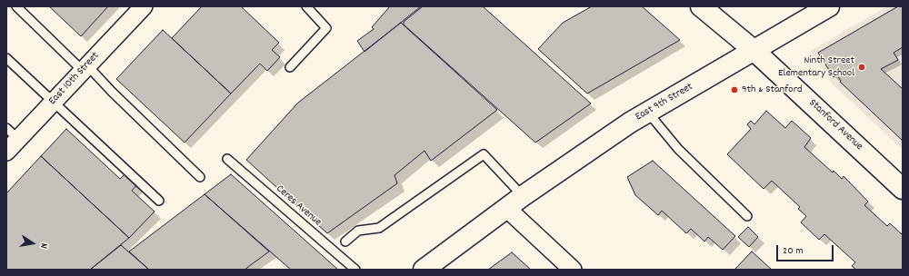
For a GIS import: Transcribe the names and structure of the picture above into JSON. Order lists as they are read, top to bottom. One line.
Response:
{"streets":{"main road":["East 9th Street","Stanford Avenue"],"street":["East 10th Street"],"lane":["Ceres Avenue"]},"crossings":[["East 9th Street","Stanford Avenue"]],"places":["Ninth Street Elementary School","9th & Stanford"],"scale_bar":"20 m","north":"right"}
